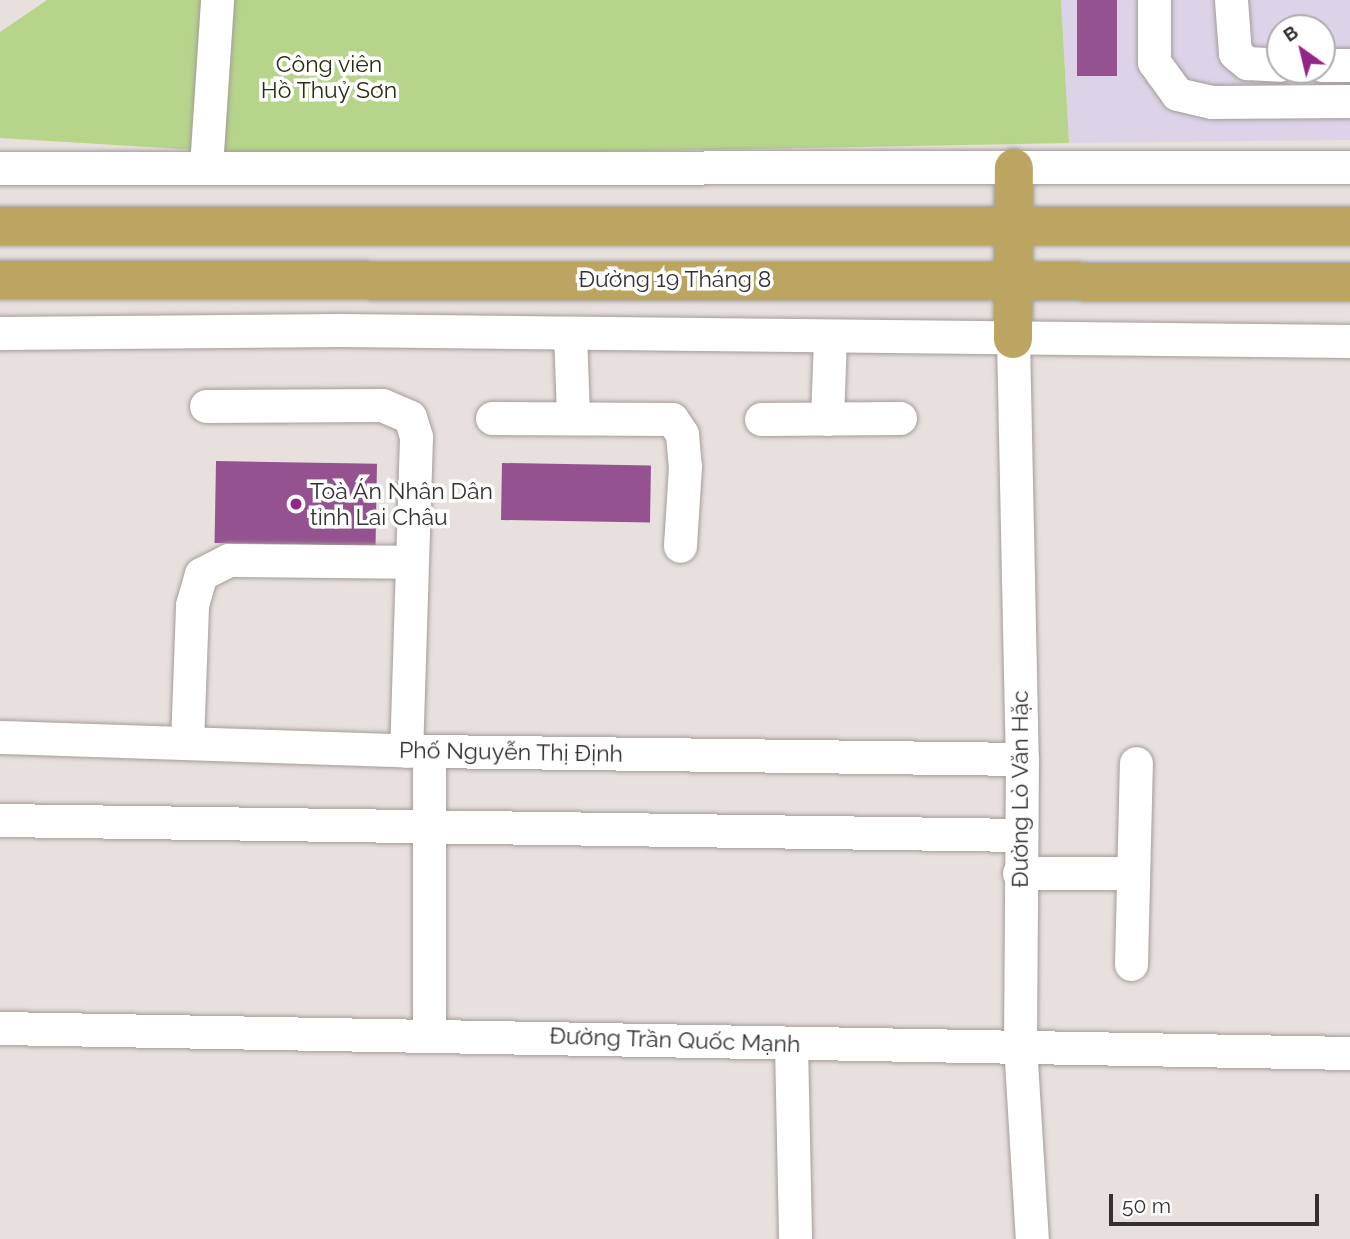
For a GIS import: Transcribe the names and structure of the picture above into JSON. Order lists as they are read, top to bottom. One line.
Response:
{"streets":{"highway":["Đường 19 Tháng 8"],"street":["Phố Nguyễn Thị Định","Đường Lò Văn Hặc","Đường Trần Quốc Mạnh"]},"crossings":[["Phố Nguyễn Thị Định","Đường Lò Văn Hặc"],["Đường Lò Văn Hặc","Đường Trần Quốc Mạnh"]],"parks":["Công viên Hồ Thuỷ Sơn"],"places":["Toà Án Nhân Dân tỉnh Lai Châu"],"scale_bar":"50 m","north":"top left"}
